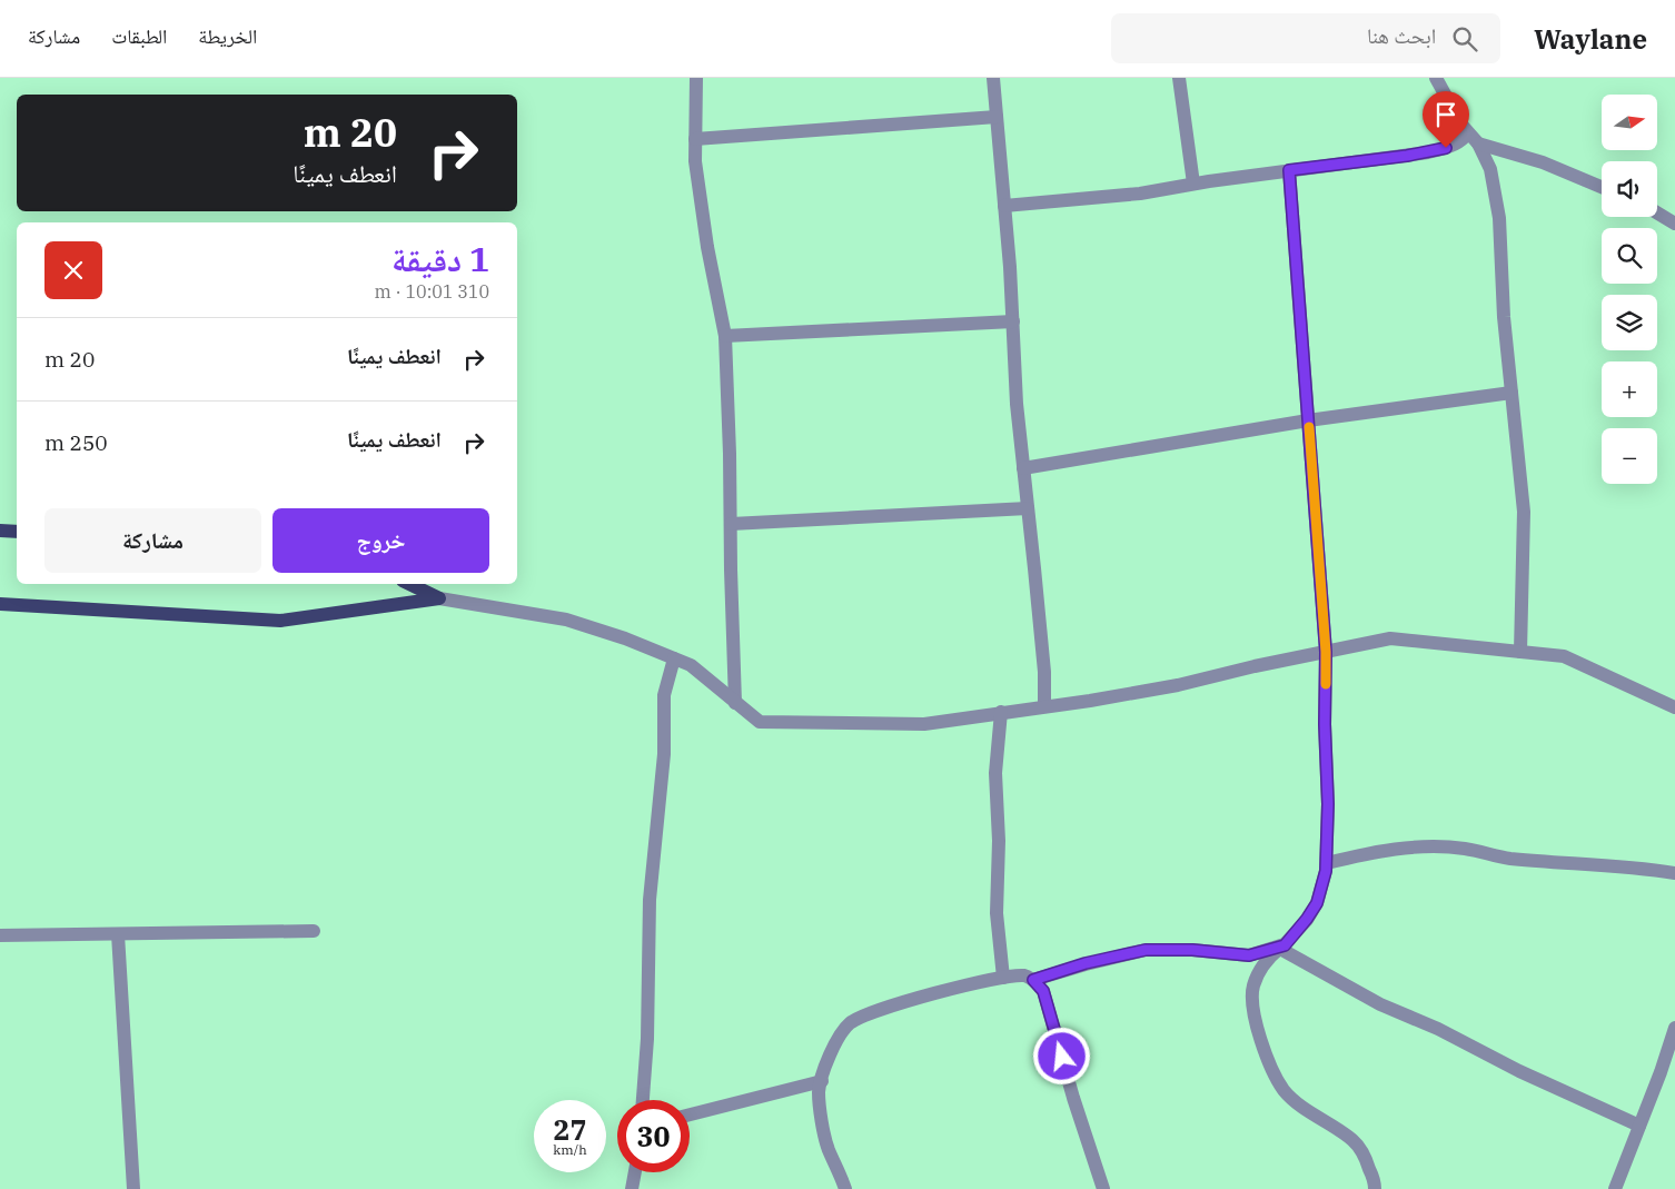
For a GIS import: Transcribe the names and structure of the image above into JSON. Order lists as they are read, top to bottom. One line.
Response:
{"north":"right","page":{"header":"Waylane","search":"ابحث هنا","nav":["الخريطة","الطبقات","مشاركة"],"map_buttons":["+","−"],"turn":["20 m","انعطف يمينًا"],"heading":["1 دقيقة","310 m · 10:01"],"list":[{"name":"انعطف يمينًا","value":"20 m"},{"name":"انعطف يمينًا","value":"250 m"}],"buttons":["خروج","مشاركة"],"speed":"27 km/h","limit":"30"}}
